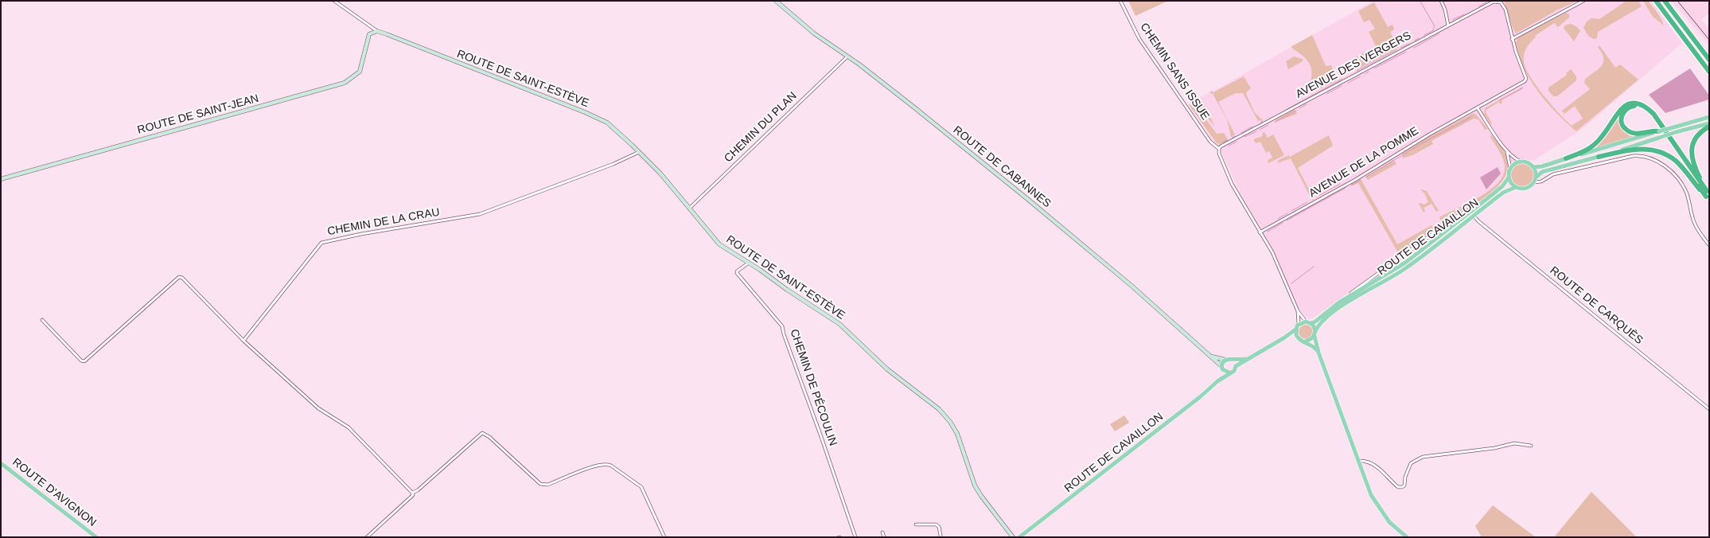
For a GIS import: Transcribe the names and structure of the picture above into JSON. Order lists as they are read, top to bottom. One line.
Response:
{"streets":{"main road":["ROUTE DE CAVAILLON","ROUTE D'AVIGNON"],"street":["AVENUE DES VERGERS","CHEMIN SANS ISSUE","ROUTE DE SAINT-ESTÈVE","ROUTE DE SAINT-JEAN","CHEMIN DU PLAN","AVENUE DE LA POMME","ROUTE DE CABANNES","CHEMIN DE LA CRAU","ROUTE DE CARQUÈS","CHEMIN DE PÉCOULIN"]},"crossings":[["AVENUE DES VERGERS","CHEMIN SANS ISSUE"],["ROUTE DE SAINT-ESTÈVE","ROUTE DE SAINT-JEAN"],["ROUTE DE SAINT-ESTÈVE","CHEMIN DU PLAN"],["ROUTE DE SAINT-ESTÈVE","CHEMIN DE LA CRAU"],["ROUTE DE SAINT-ESTÈVE","CHEMIN DE PÉCOULIN"],["CHEMIN DU PLAN","ROUTE DE CABANNES"],["ROUTE DE CABANNES","ROUTE DE CAVAILLON"],["ROUTE DE CAVAILLON","ROUTE DE CARQUÈS"]]}
